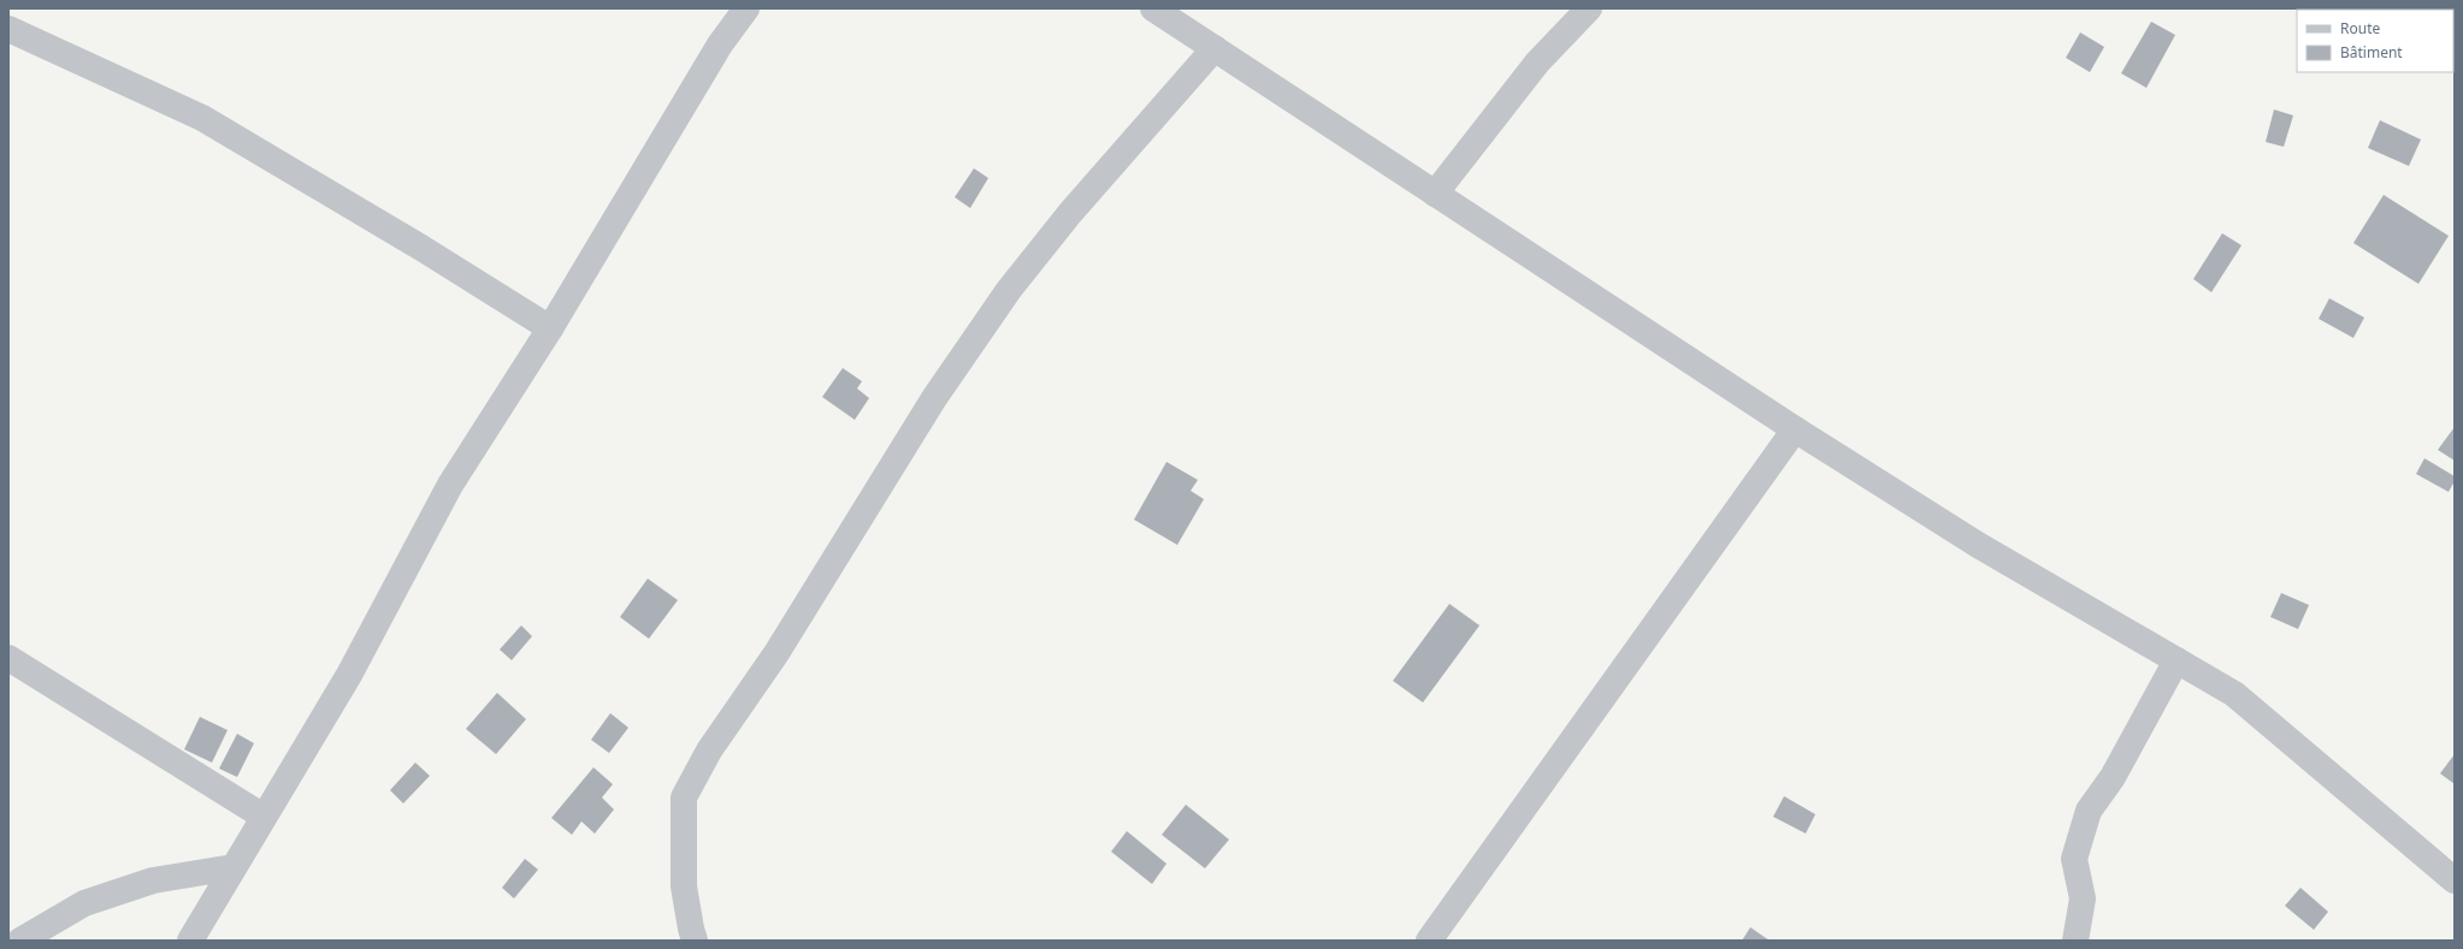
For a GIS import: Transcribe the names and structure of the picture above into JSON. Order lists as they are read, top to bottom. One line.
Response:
{"legend":["Route","Bâtiment"]}
